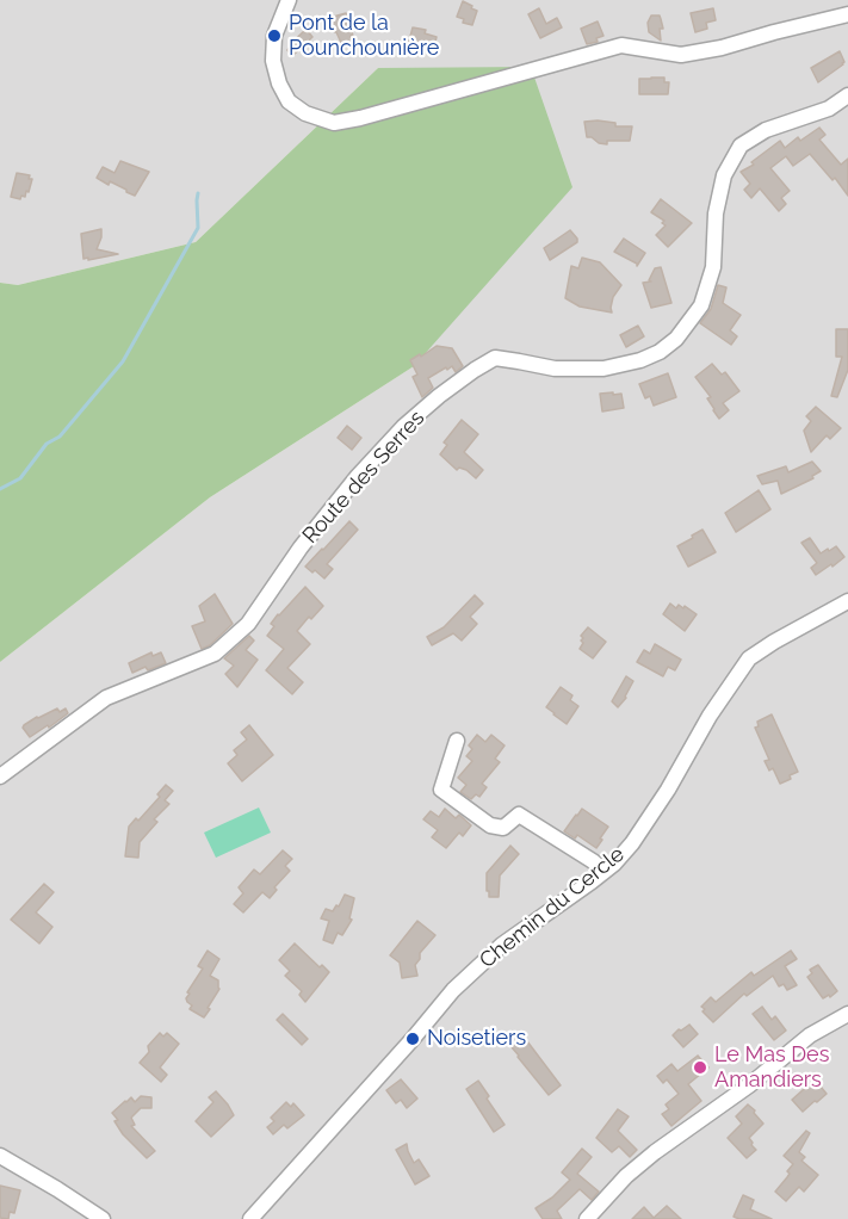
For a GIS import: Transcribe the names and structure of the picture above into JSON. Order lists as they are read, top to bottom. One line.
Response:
{"streets":{"street":["Route des Serres","Chemin du Cercle"]},"places":["Pont de la Pounchounière","Noisetiers","Le Mas Des Amandiers"]}
